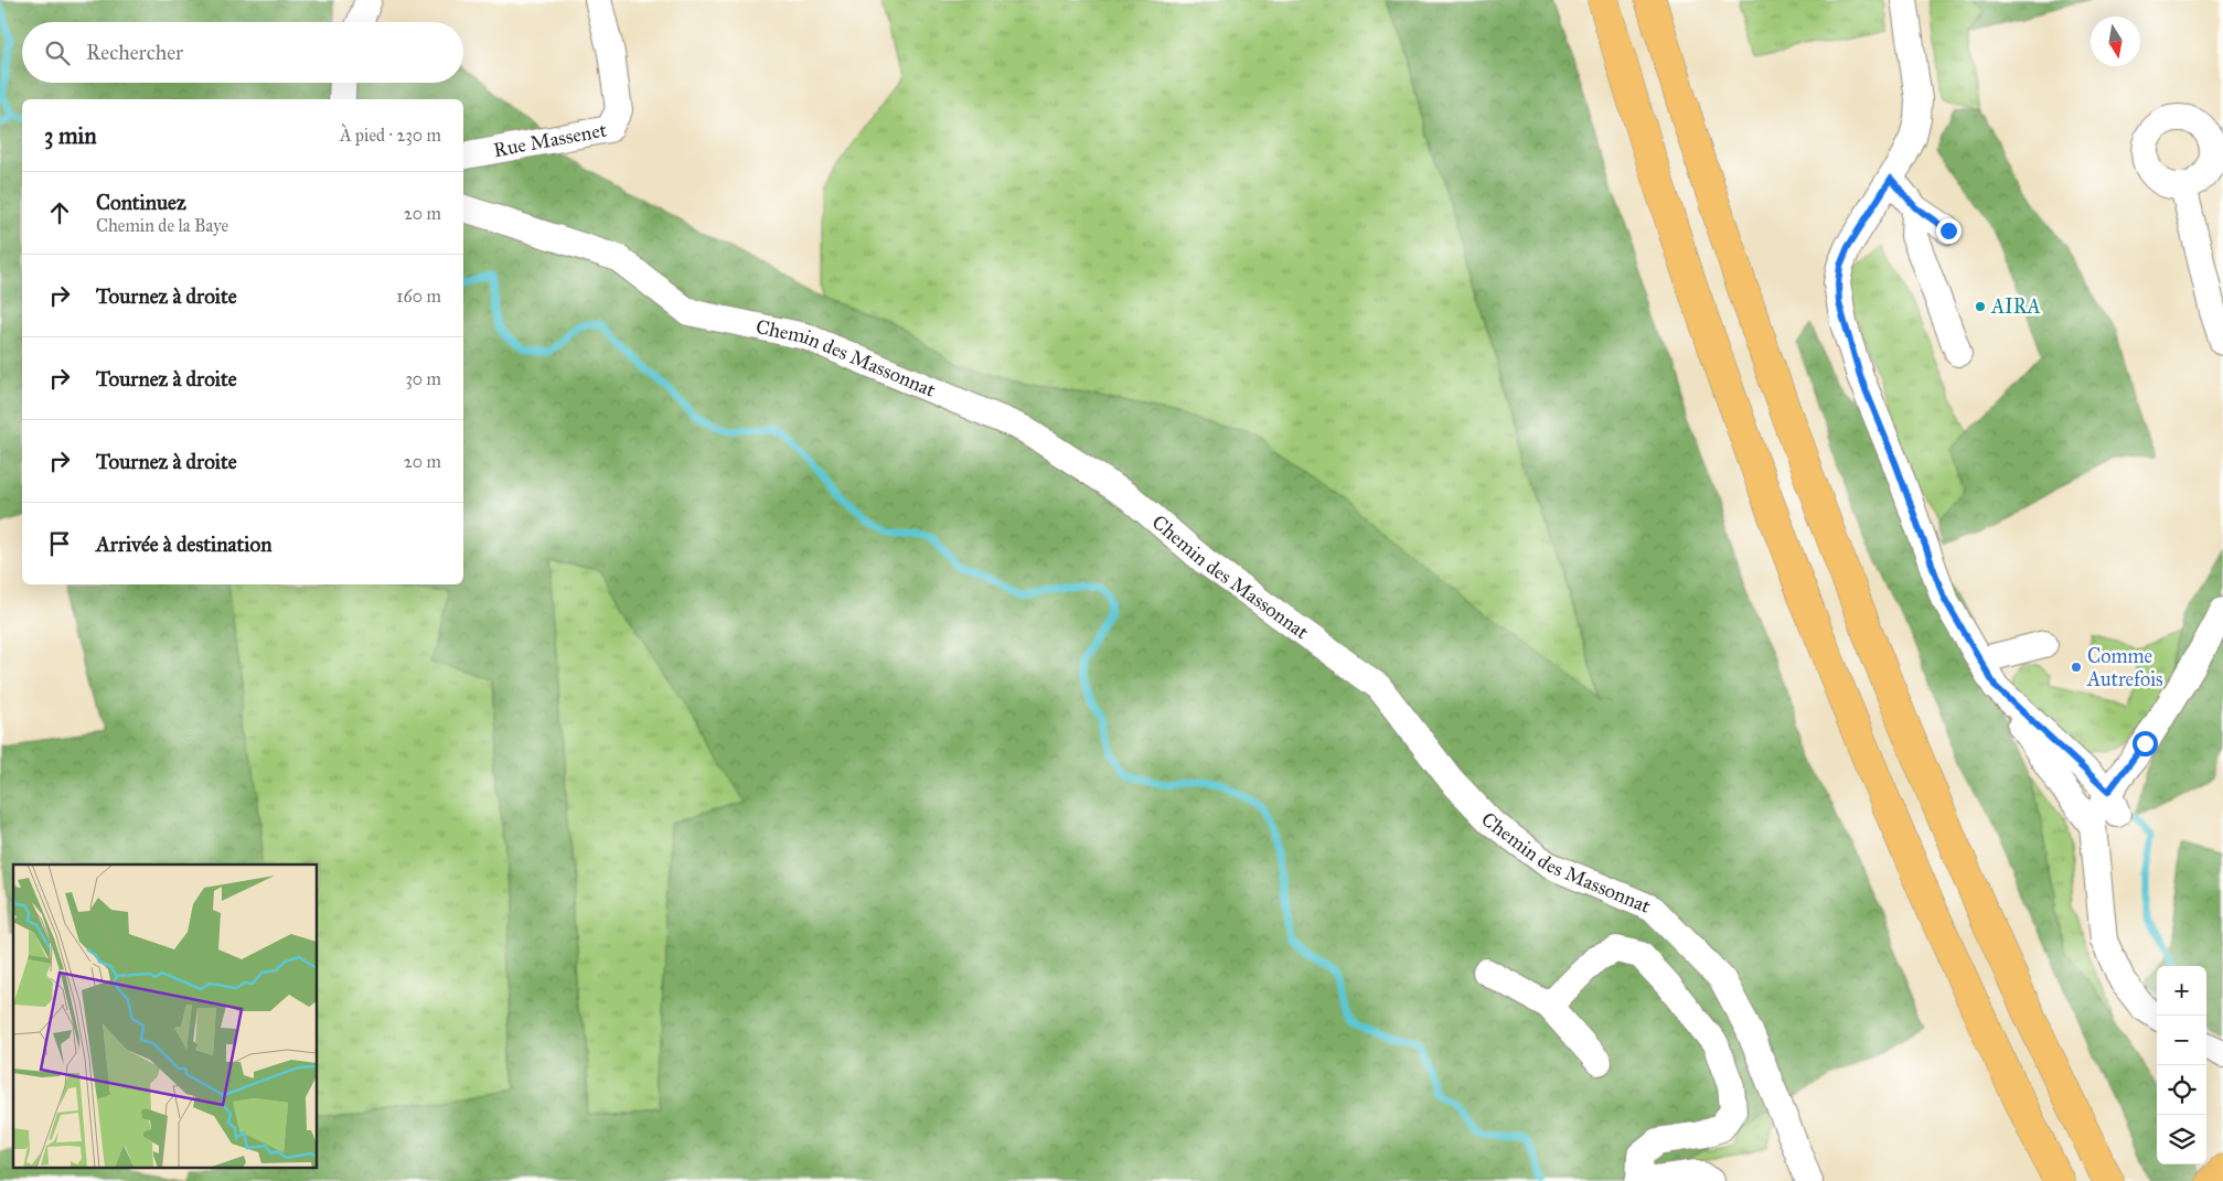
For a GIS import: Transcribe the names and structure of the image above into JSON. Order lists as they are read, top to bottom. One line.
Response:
{"streets":{"street":["Rue Massenet","Chemin des Massonnat"]},"places":["AIRA","Comme Autrefois"],"north":"bottom","page":{"search":"Rechercher","heading":["3 min","À pied · 230 m"],"list":[["Continuez","Chemin de la Baye","20 m"],["Tournez à droite","160 m"],["Tournez à droite","30 m"],["Tournez à droite","20 m"],"Arrivée à destination"],"map_buttons":["+","−"]}}
